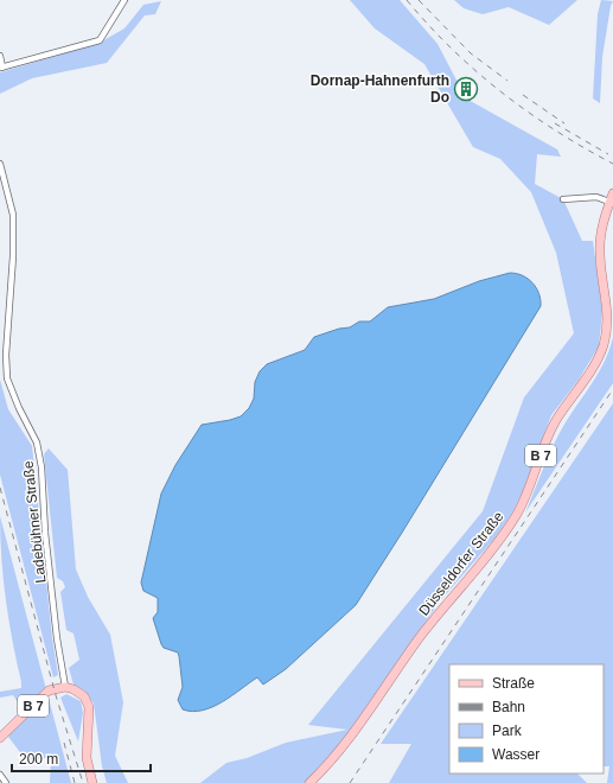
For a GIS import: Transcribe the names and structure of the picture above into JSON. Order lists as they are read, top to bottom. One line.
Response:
{"streets":{"main road":["B 7","Düsseldorfer Straße"],"street":["Ladebühner Straße"]},"crossings":[["B 7","Ladebühner Straße"]],"places":{"building":["Dornap-Hahnenfurth Do"]},"legend":["Straße","Bahn","Park","Wasser"],"scale_bar":"200 m"}
